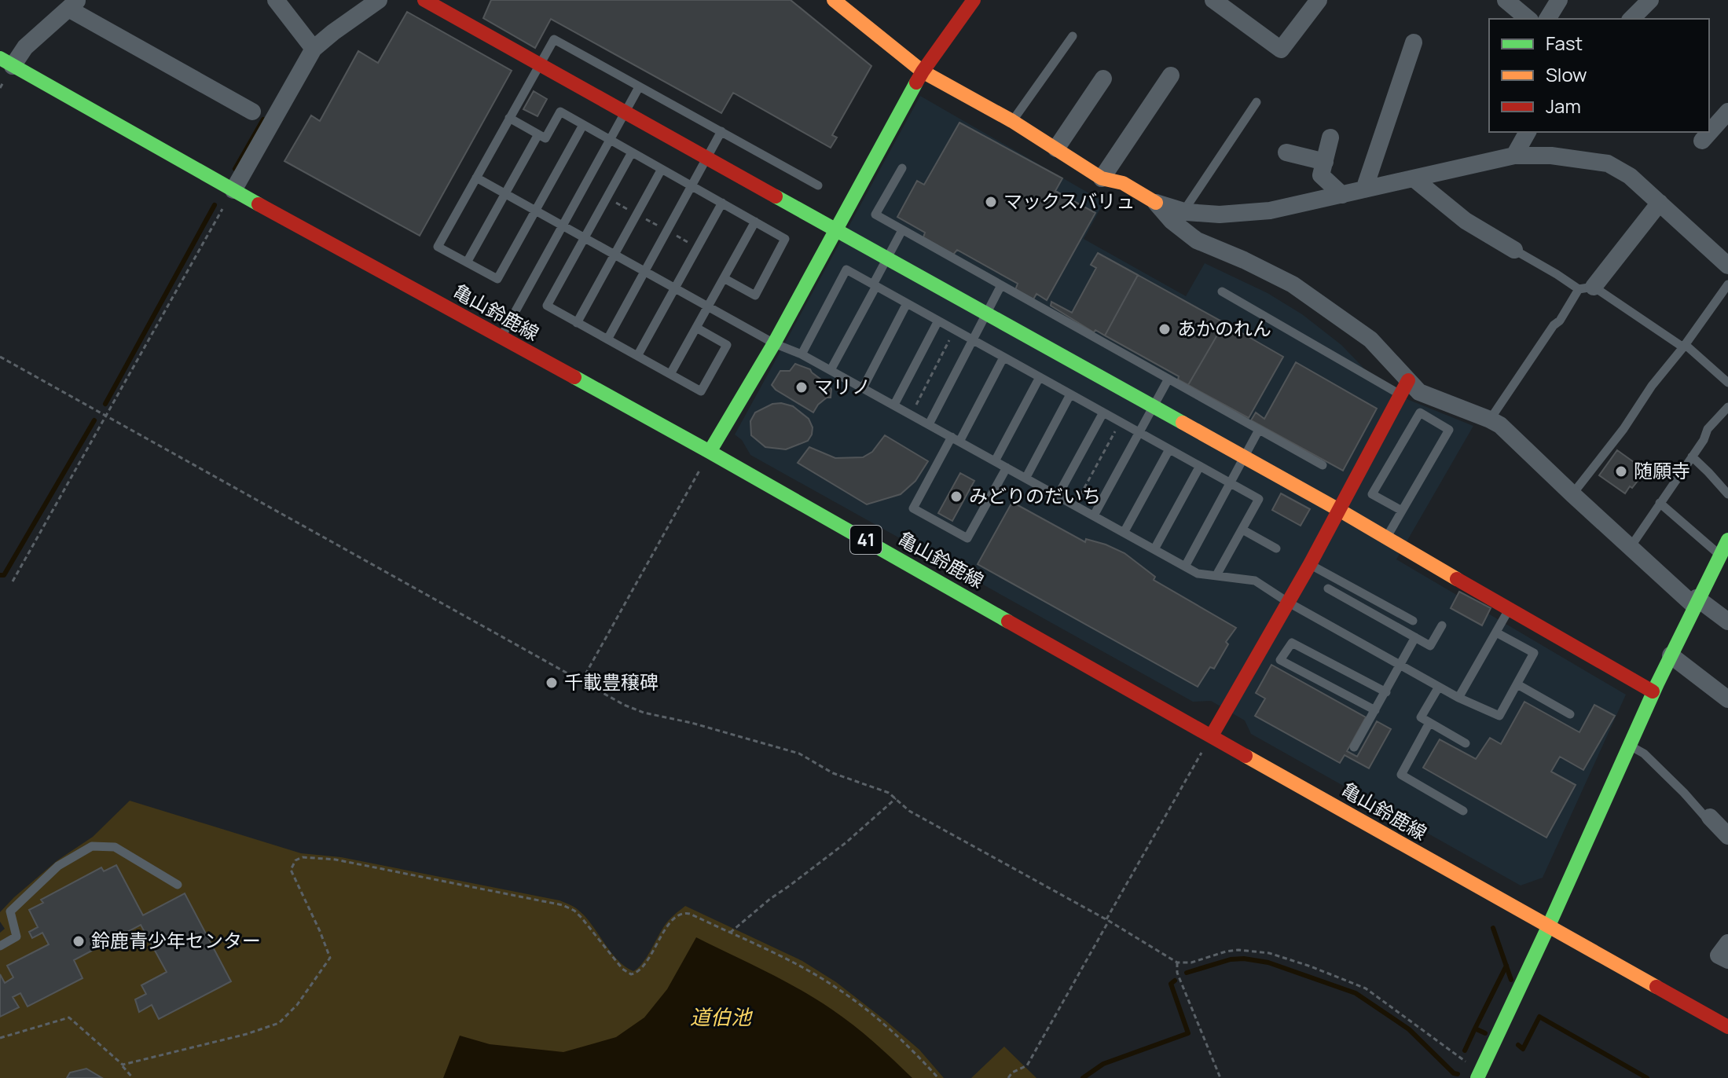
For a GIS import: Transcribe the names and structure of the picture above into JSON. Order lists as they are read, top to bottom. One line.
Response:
{"streets":{"street":["亀山鈴鹿線","41"]},"water":["道伯池"],"places":["マックスバリュ","あかのれん","マリノ","随願寺","みどりのだいち","千載豊穣碑","鈴鹿青少年センター"],"legend":["Fast","Slow","Jam"]}
